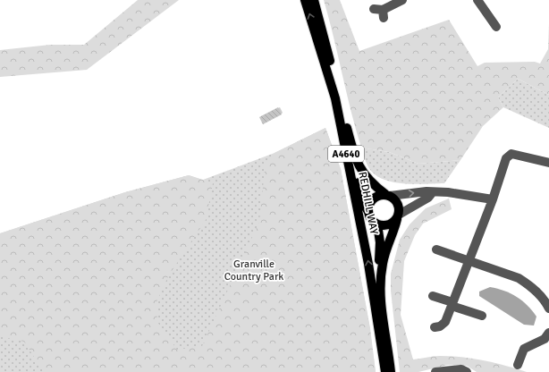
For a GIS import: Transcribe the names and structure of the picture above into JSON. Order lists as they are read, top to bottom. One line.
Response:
{"streets":{"main road":["A4640","REDHILL WAY"]},"crossings":[["A4640","REDHILL WAY"]],"parks":["Granville Country Park"]}
